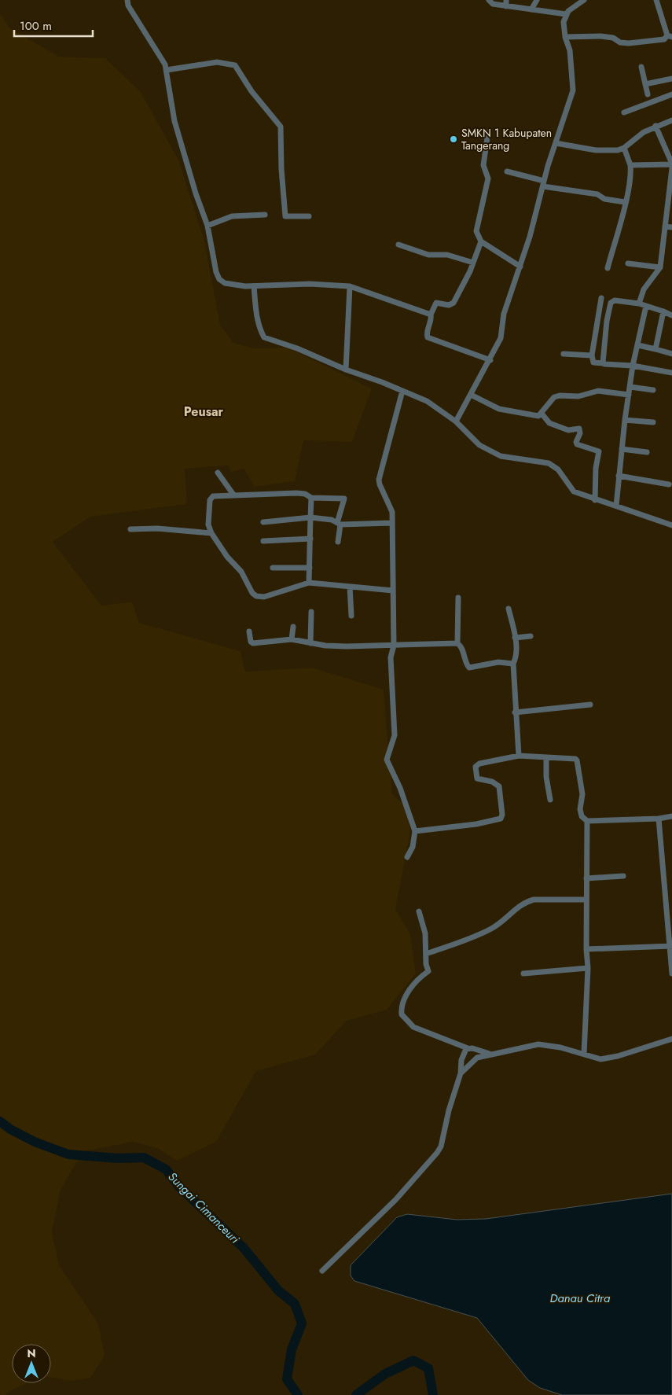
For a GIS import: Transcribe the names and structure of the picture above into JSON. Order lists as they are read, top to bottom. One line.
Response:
{"districts":["Peusar"],"water":["Sungai Cimanceuri","Danau Citra"],"places":["SMKN 1 Kabupaten Tangerang"],"scale_bar":"100 m","north":"top"}
